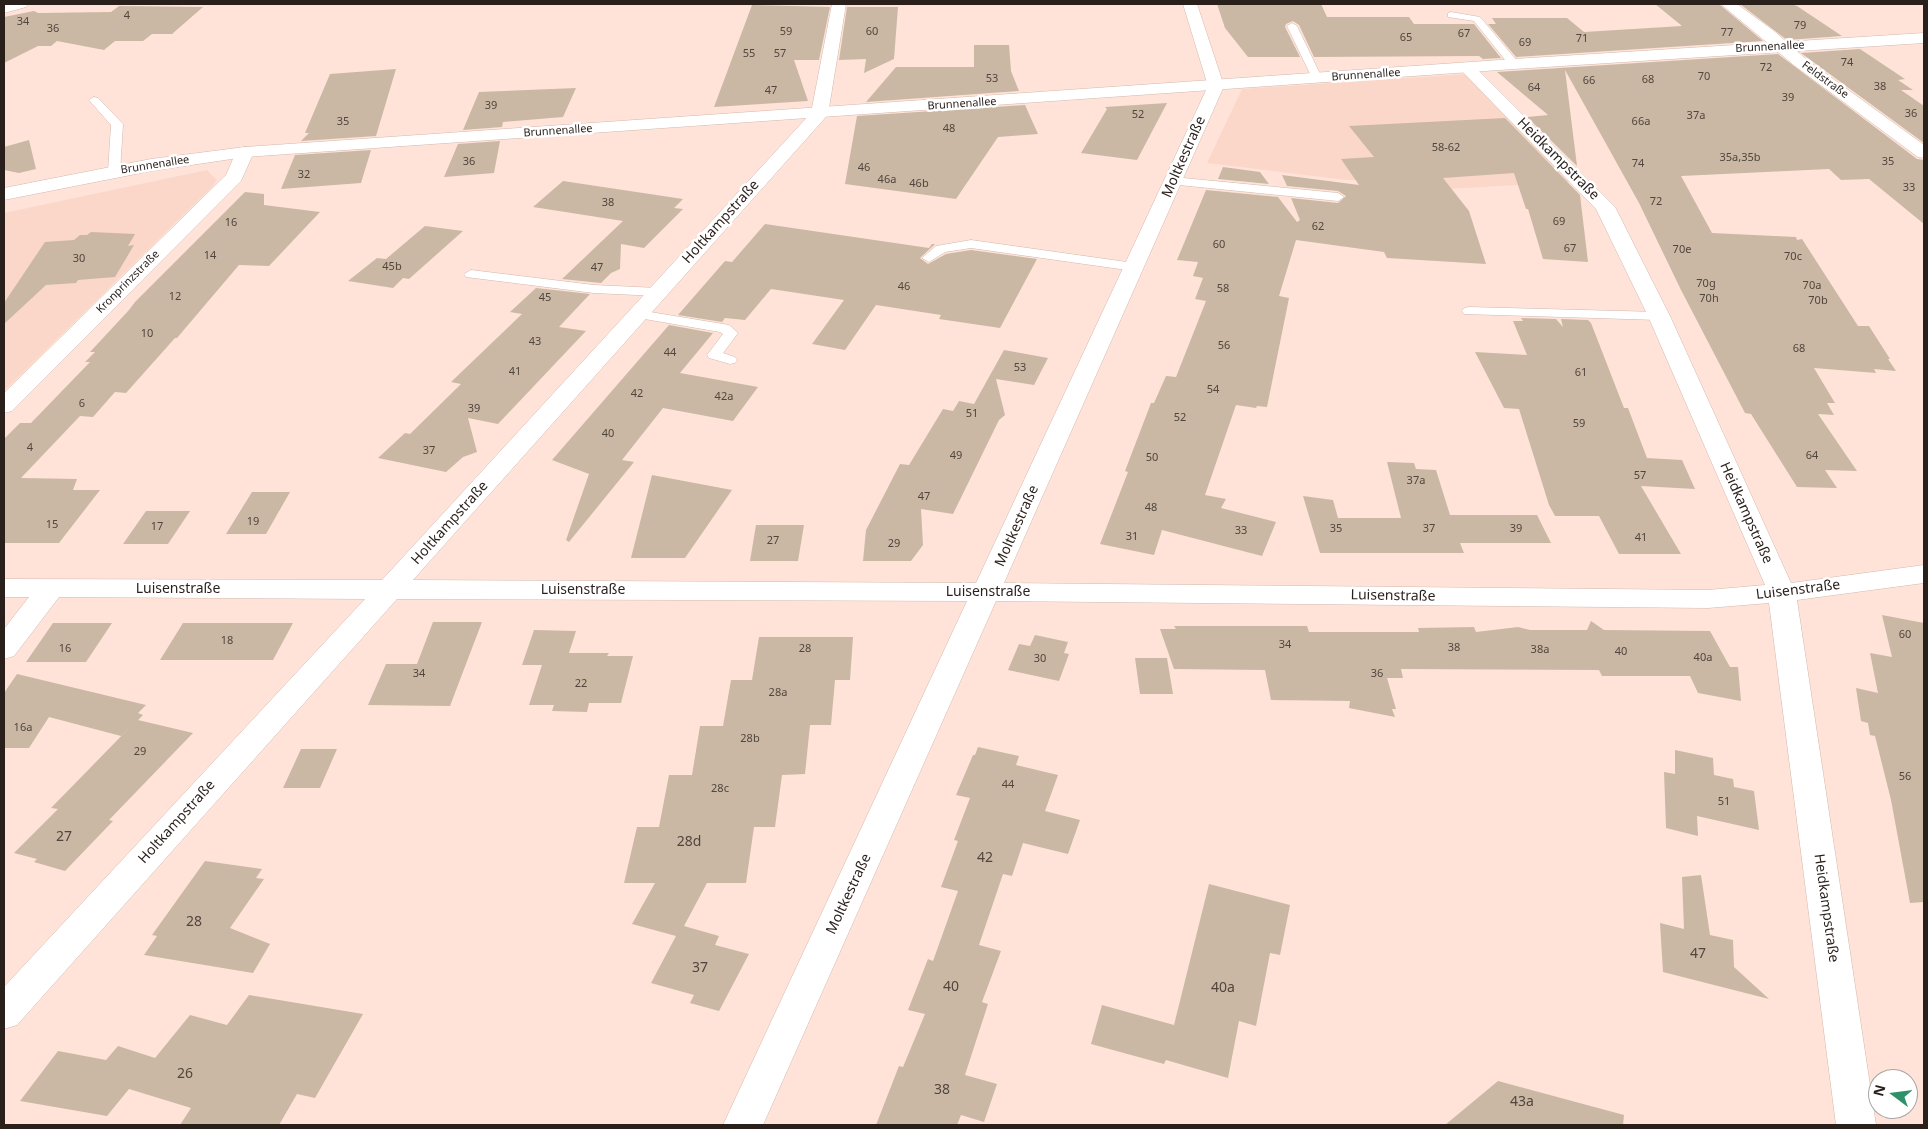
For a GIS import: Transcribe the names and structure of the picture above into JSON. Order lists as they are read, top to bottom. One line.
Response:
{"streets":{"street":["Brunnenallee","Feldstraße","Moltkestraße","Heidkampstraße","Holtkampstraße","Kronprinzstraße","Luisenstraße"]},"crossings":[["Brunnenallee","Feldstraße"],["Brunnenallee","Moltkestraße"],["Brunnenallee","Heidkampstraße"],["Brunnenallee","Holtkampstraße"],["Brunnenallee","Kronprinzstraße"],["Moltkestraße","Luisenstraße"],["Heidkampstraße","Luisenstraße"],["Holtkampstraße","Luisenstraße"]],"house_numbers":["4","34","79","36","59","60","77","67","65","71","69","55","57","74","72","70","53","68","66","38","64","47","39","39","36","52","37a","35","66a","48","58-62","35a,35b","36","35","74","46","32","46a","46b","33","72","38","69","16","62","60","67","70e","14","70c","30","45b","47","70g","70a","46","58","12","45","70h","70b","10","43","56","68","44","53","41","61","54","42","42a","6","39","51","52","59","40","4","37","49","64","50","57","37a","47","48","19","15","17","35","37","39","33","31","41","27","29","60","18","34","38","16","28","38a","40","40a","30","34","36","22","28a","16a","28b","29","56","44","28c","51","27","28d","42","28","47","37","40","40a","26","38","43a"],"north":"left"}
